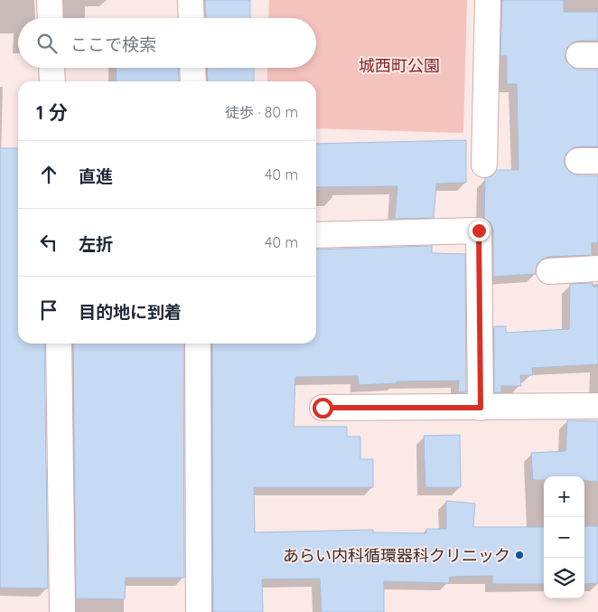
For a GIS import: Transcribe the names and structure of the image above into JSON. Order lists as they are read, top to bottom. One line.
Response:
{"parks":["城西町公園"],"places":["あらい内科循環器科クリニック"],"page":{"search":"ここで検索","heading":["1 分","徒歩 · 80 m"],"list":[["直進","40 m"],["左折","40 m"],"目的地に到着"],"map_buttons":["+","−"]}}
